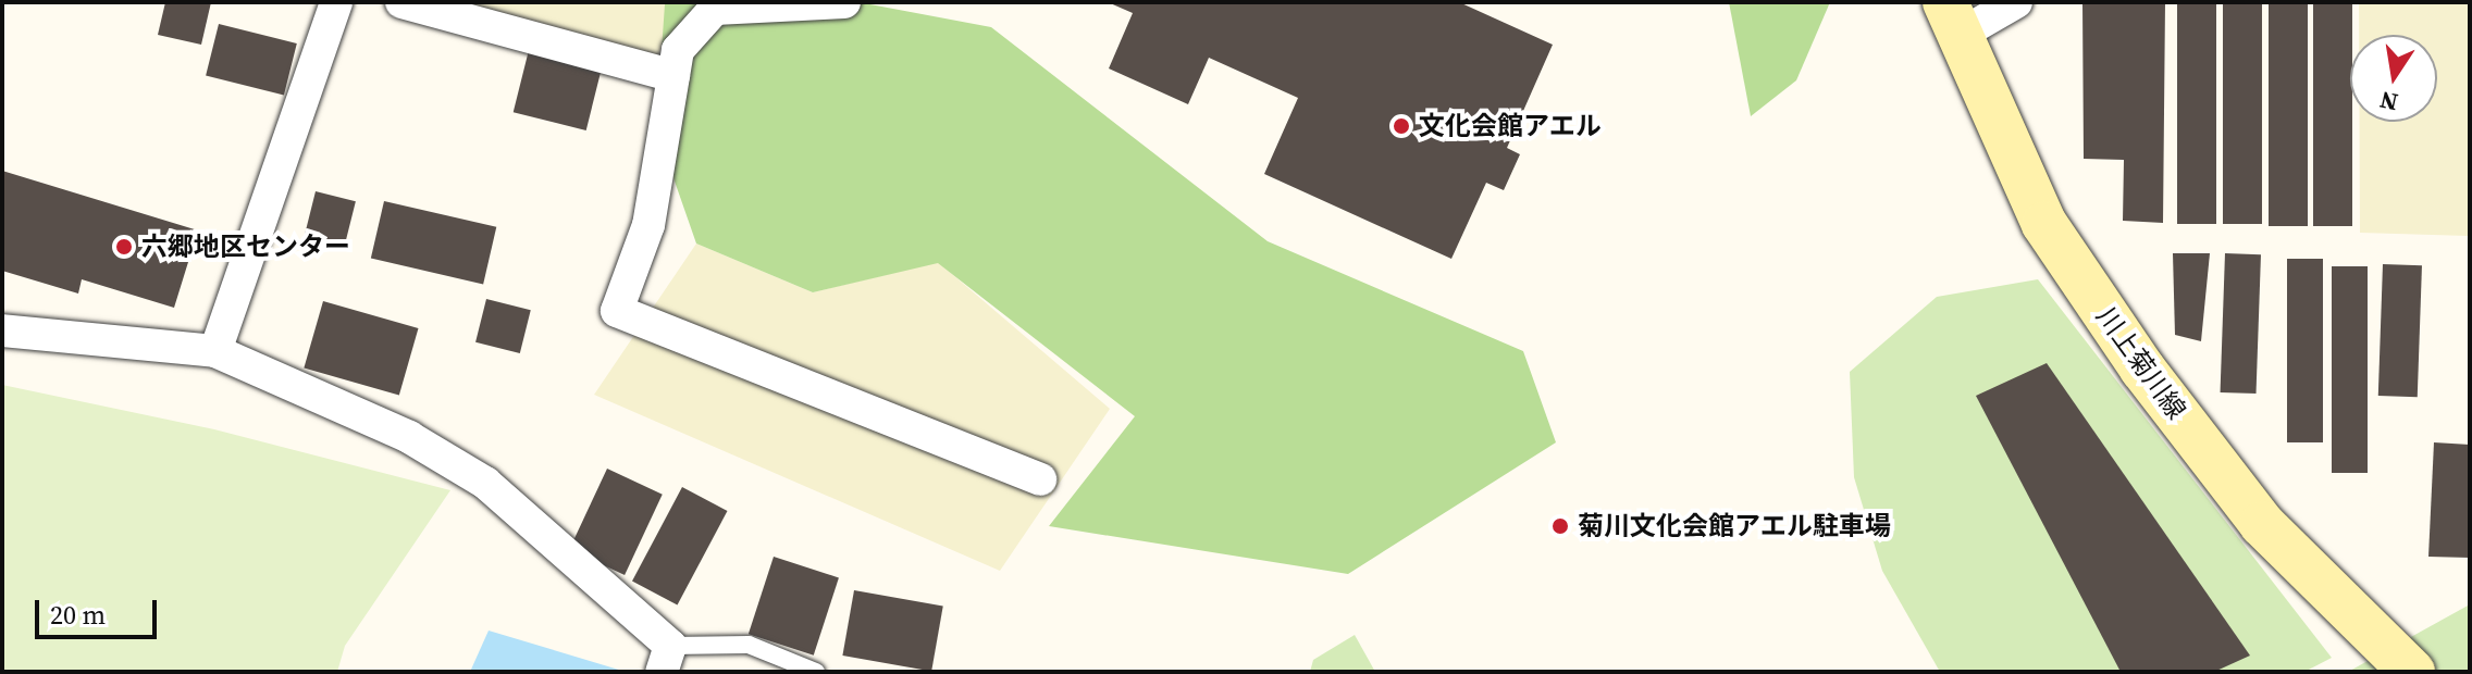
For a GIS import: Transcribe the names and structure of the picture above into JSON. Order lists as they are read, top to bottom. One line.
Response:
{"streets":{"main road":["川上菊川線"]},"places":["文化会館アエル","六郷地区センター","菊川文化会館アエル駐車場"],"scale_bar":"20 m","north":"bottom"}
